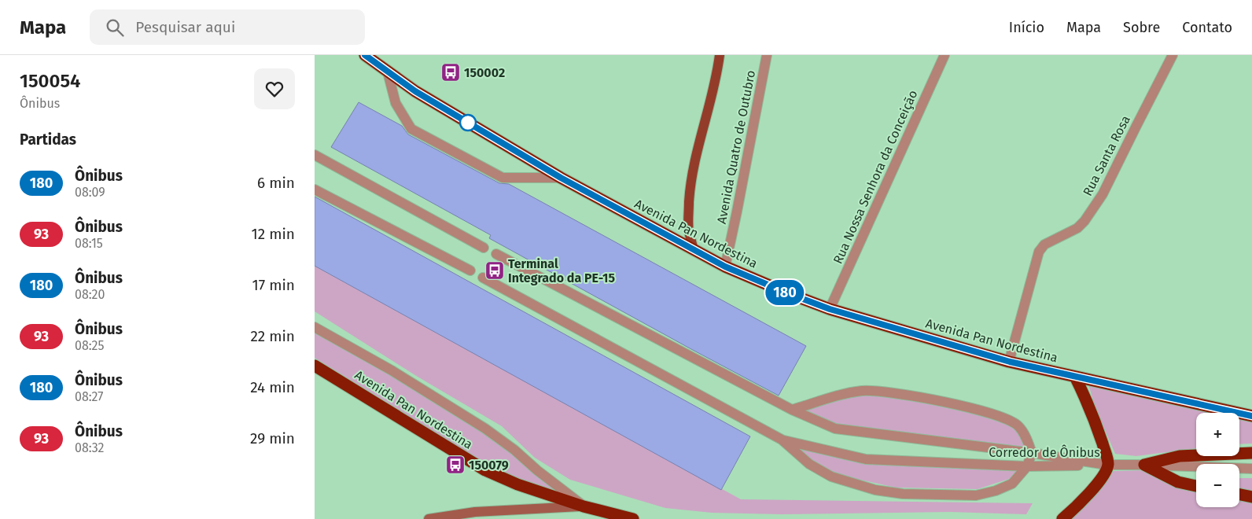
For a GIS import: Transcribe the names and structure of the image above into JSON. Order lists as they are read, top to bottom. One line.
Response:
{"streets":{"highway":["Avenida Pan Nordestina"],"street":["Avenida Quatro de Outubro","Rua Santa Rosa","Rua Nossa Senhora da Conceição","Corredor de Ônibus"]},"crossings":[["Avenida Quatro de Outubro","Avenida Pan Nordestina"],["Rua Santa Rosa","Avenida Pan Nordestina"],["Rua Nossa Senhora da Conceição","Avenida Pan Nordestina"]],"places":{"bus stop":["150002","Terminal Integrado da PE-15","150079"]},"lines":["bus line 180"],"page":{"header":"Mapa","search":"Pesquisar aqui","nav":["Início","Mapa","Sobre","Contato"],"heading":[["150054","Ônibus"],"Partidas"],"on_map":"180","list":[{"mark":"180","name":"Ônibus","note":"08:09","value":"6 min"},{"mark":"93","name":"Ônibus","note":"08:15","value":"12 min"},{"mark":"180","name":"Ônibus","note":"08:20","value":"17 min"},{"mark":"93","name":"Ônibus","note":"08:25","value":"22 min"},{"mark":"180","name":"Ônibus","note":"08:27","value":"24 min"},{"mark":"93","name":"Ônibus","note":"08:32","value":"29 min"}],"map_buttons":["+","−"]}}
